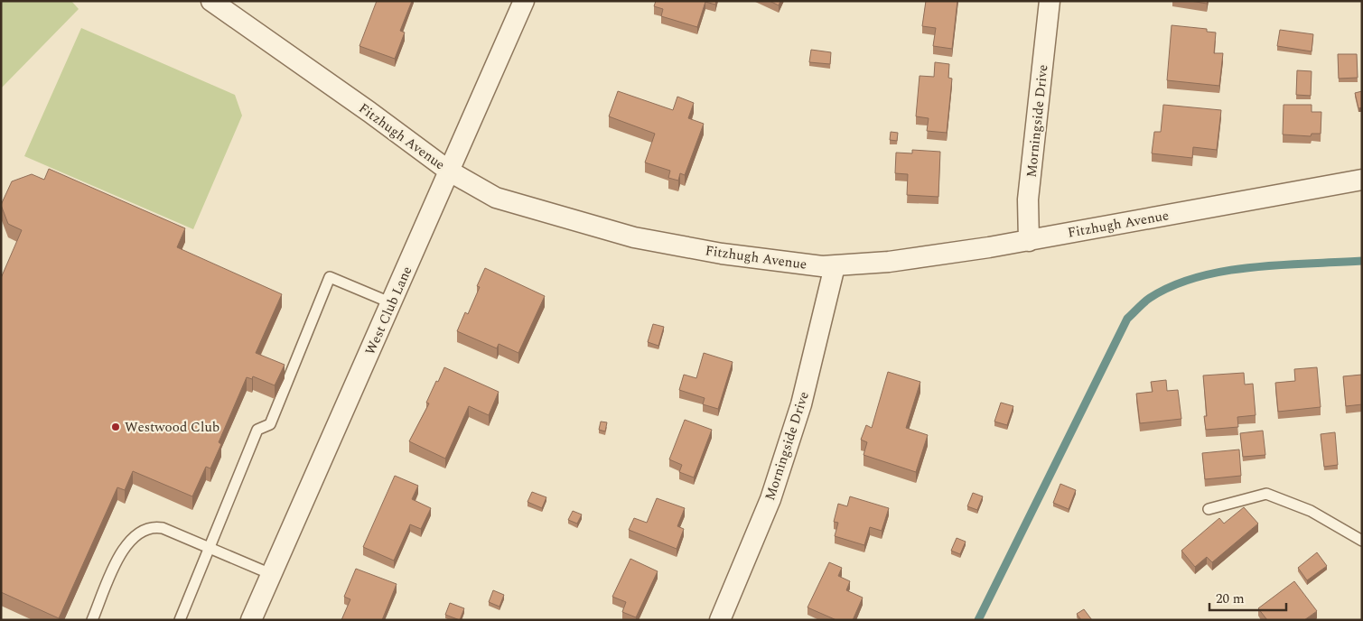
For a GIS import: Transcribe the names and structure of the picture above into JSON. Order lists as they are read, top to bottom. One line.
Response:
{"streets":{"street":["Morningside Drive","Fitzhugh Avenue","West Club Lane"]},"crossings":[["Morningside Drive","Fitzhugh Avenue"],["Fitzhugh Avenue","West Club Lane"]],"places":["Westwood Club"],"scale_bar":"20 m"}
